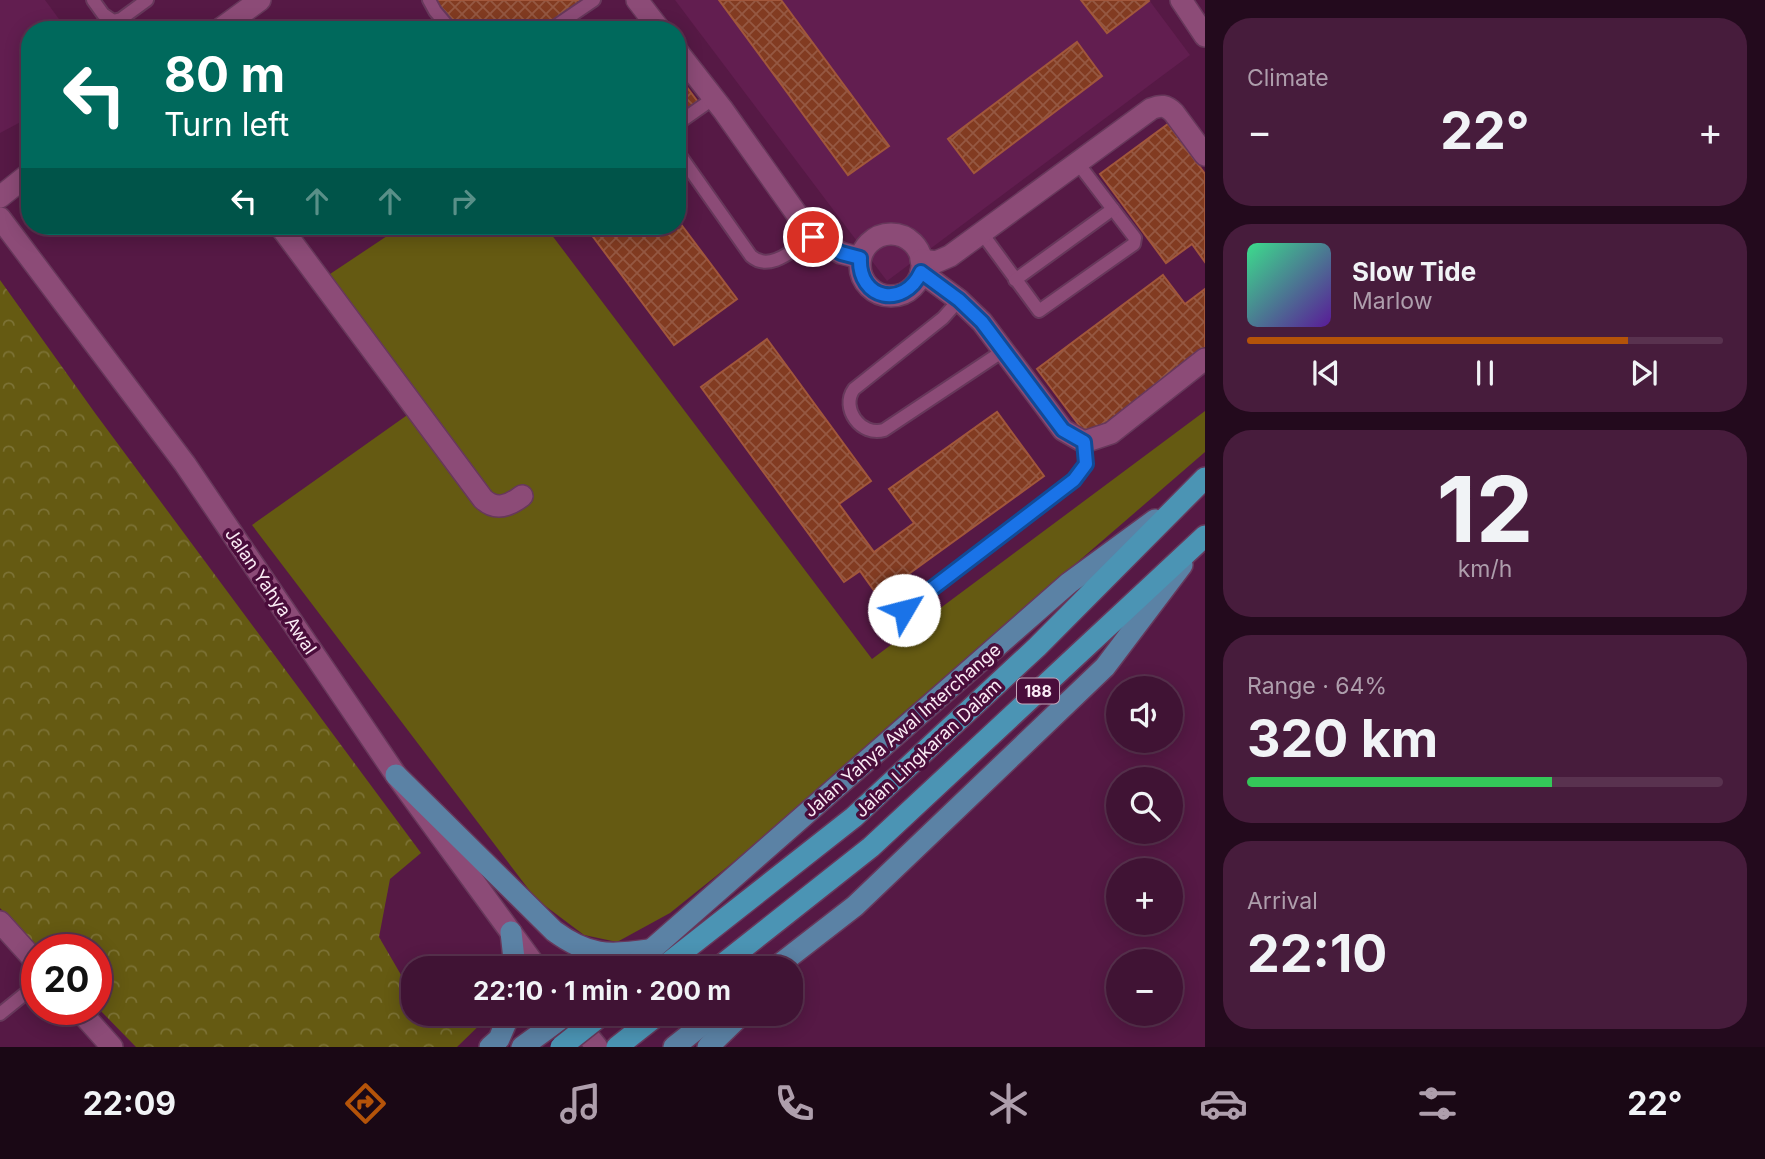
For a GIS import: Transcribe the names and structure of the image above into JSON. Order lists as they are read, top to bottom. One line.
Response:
{"streets":{"highway":["188","Jalan Lingkaran Dalam"],"main road":["Jalan Yahya Awal Interchange"],"street":["Jalan Yahya Awal"]},"crossings":[["Jalan Yahya Awal Interchange","Jalan Lingkaran Dalam"]],"page":{"tile":["Climate",["12","km/h"],["Range · 64%","320 km"],["Arrival","22:10"]],"turn":["80 m","Turn left"],"heat":["−","22°","+"],"song":["Slow Tide","Marlow"],"map_buttons":["+","−"],"limit":"20","trip":"22:10 · 1 min · 200 m","tabs":["22:09","22°"]}}
